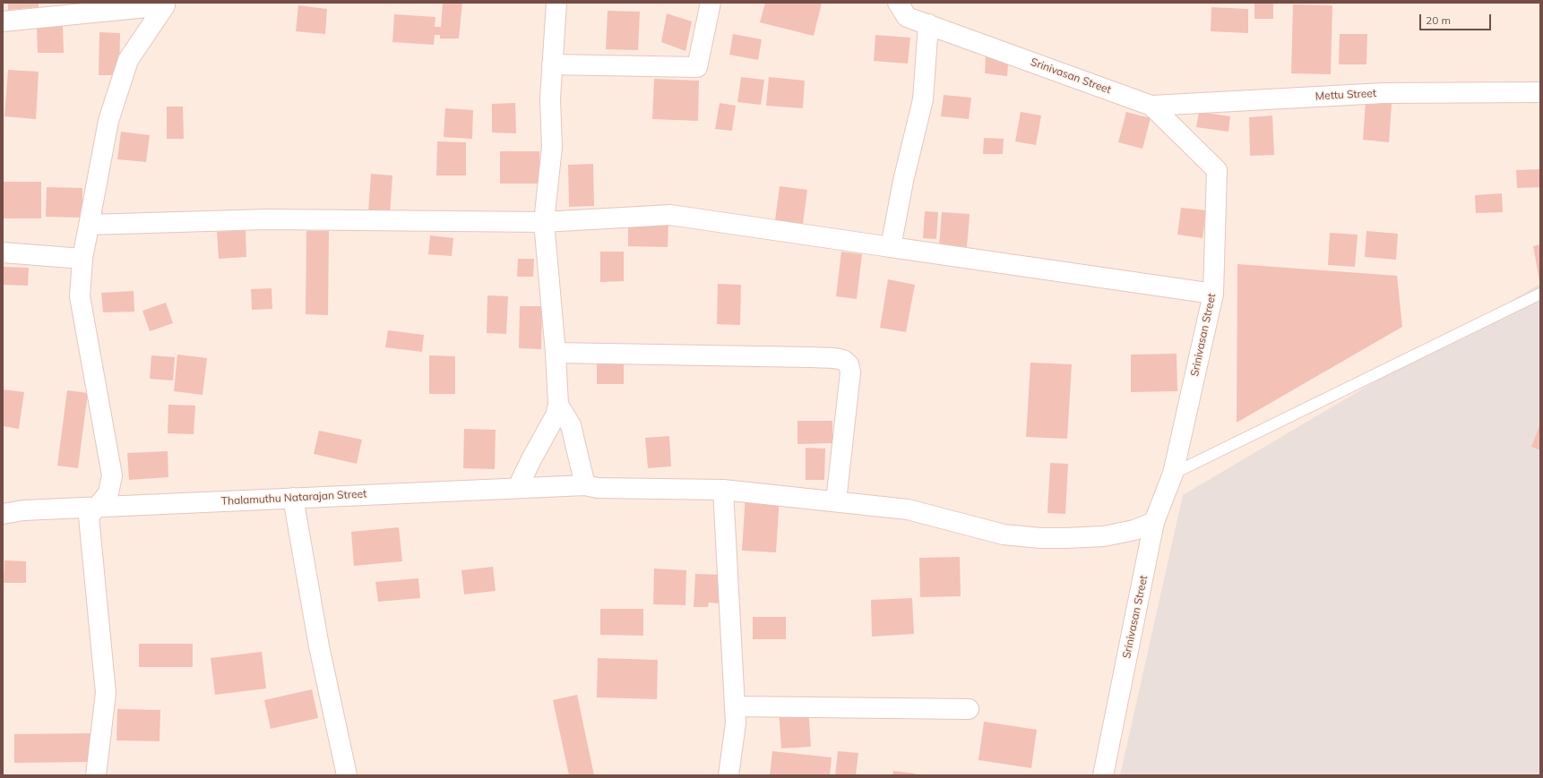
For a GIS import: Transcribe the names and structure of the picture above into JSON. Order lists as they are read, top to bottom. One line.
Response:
{"streets":{"street":["Srinivasan Street","Mettu Street","Thalamuthu Natarajan Street"]},"crossings":[["Srinivasan Street","Mettu Street"],["Srinivasan Street","Thalamuthu Natarajan Street"]],"scale_bar":"20 m"}
